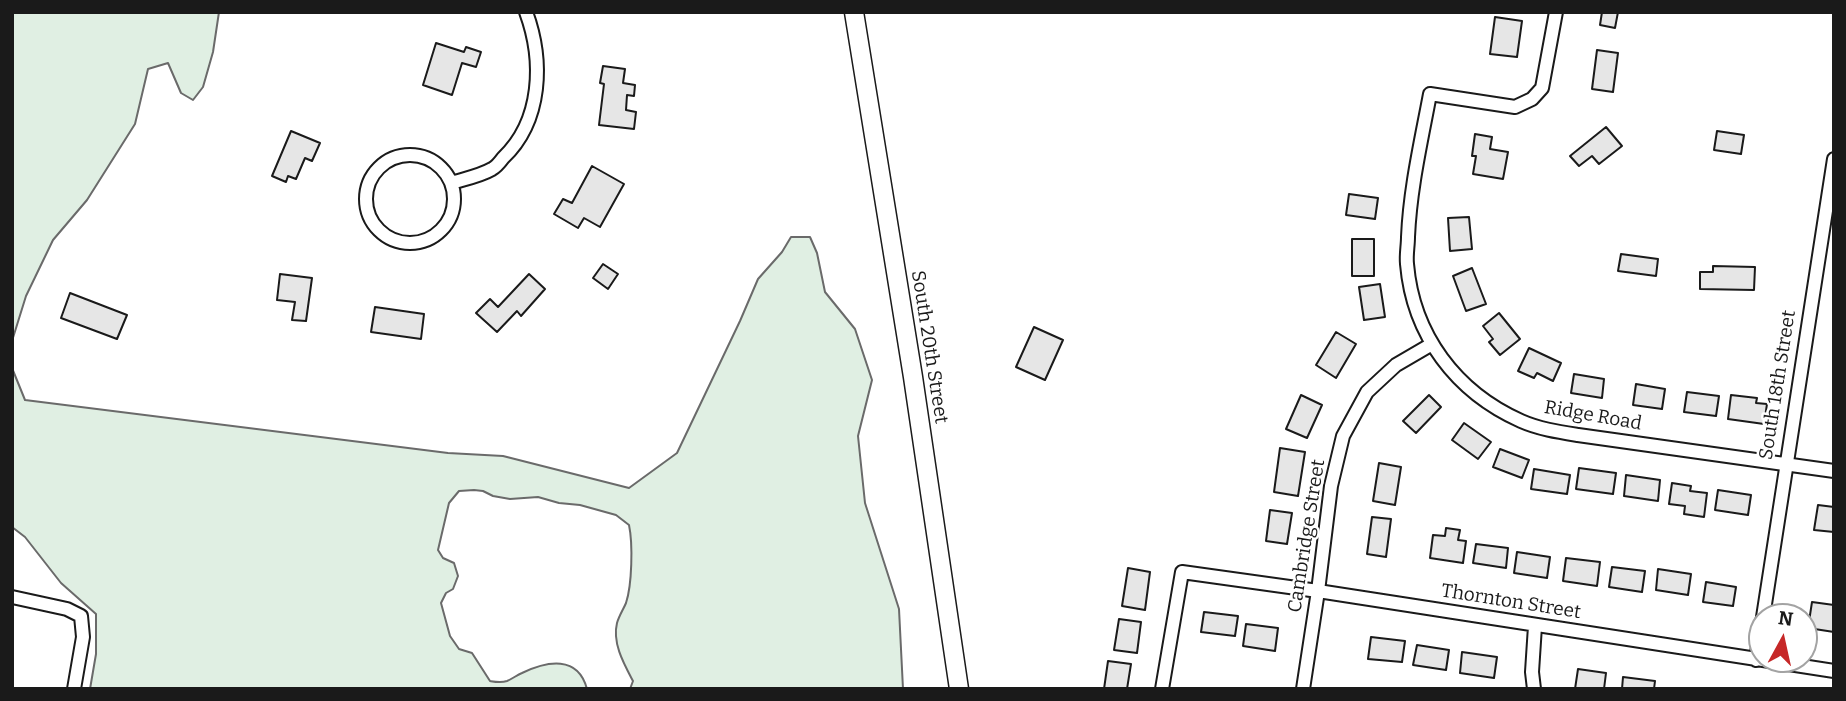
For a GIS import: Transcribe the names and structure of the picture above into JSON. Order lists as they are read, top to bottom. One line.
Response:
{"streets":{"main road":["South 20th Street"],"street":["South 18th Street","Ridge Road","Cambridge Street","Thornton Street"]},"crossings":[["South 18th Street","Ridge Road"],["Ridge Road","Cambridge Street"],["Cambridge Street","Thornton Street"]],"north":"top"}
